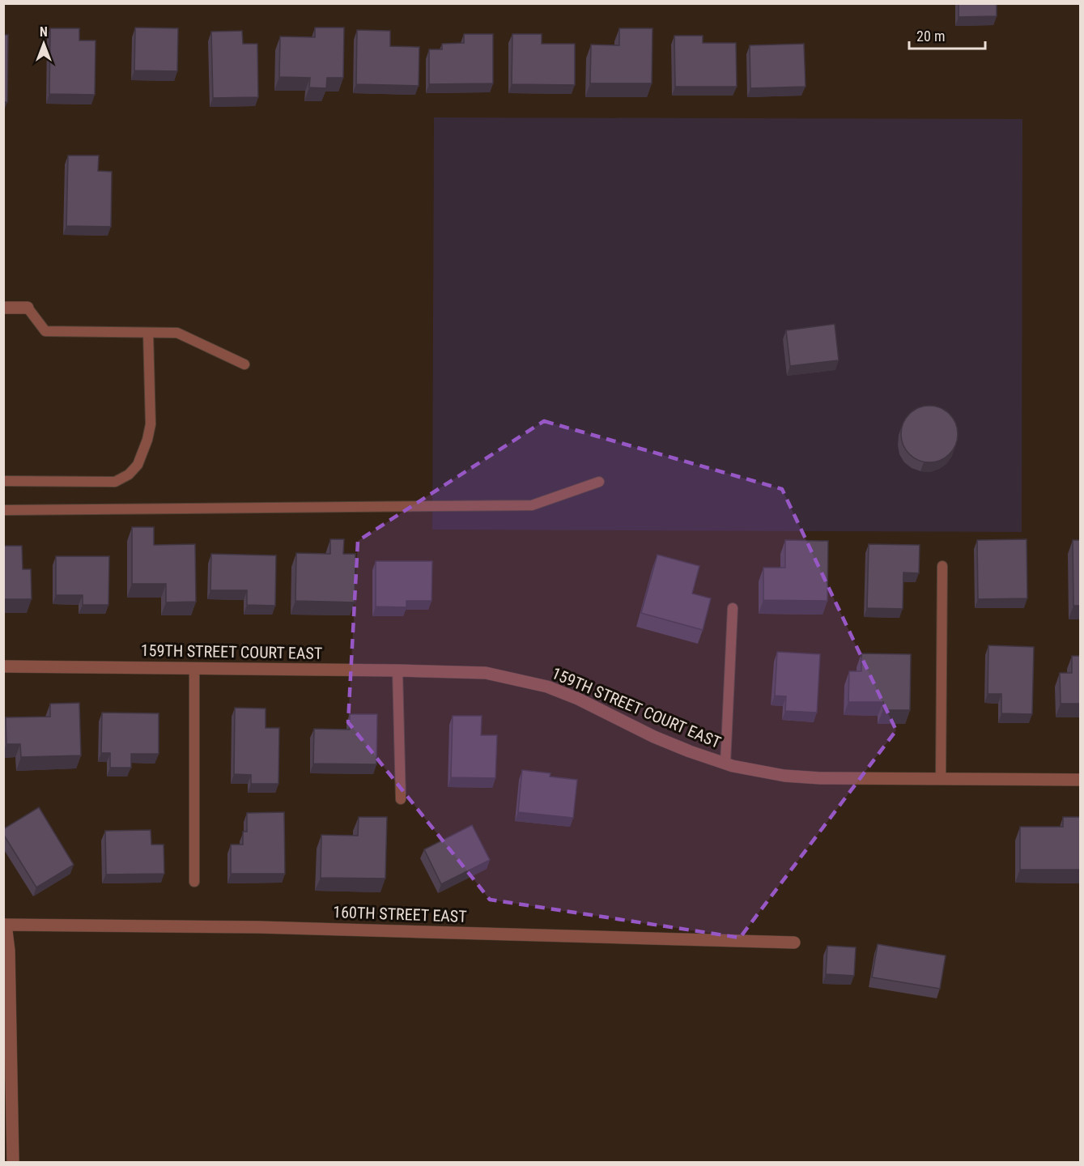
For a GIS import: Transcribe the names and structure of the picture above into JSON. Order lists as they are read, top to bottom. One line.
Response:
{"streets":{"street":["159TH STREET COURT EAST","160TH STREET EAST"]},"scale_bar":"20 m","north":"top"}
